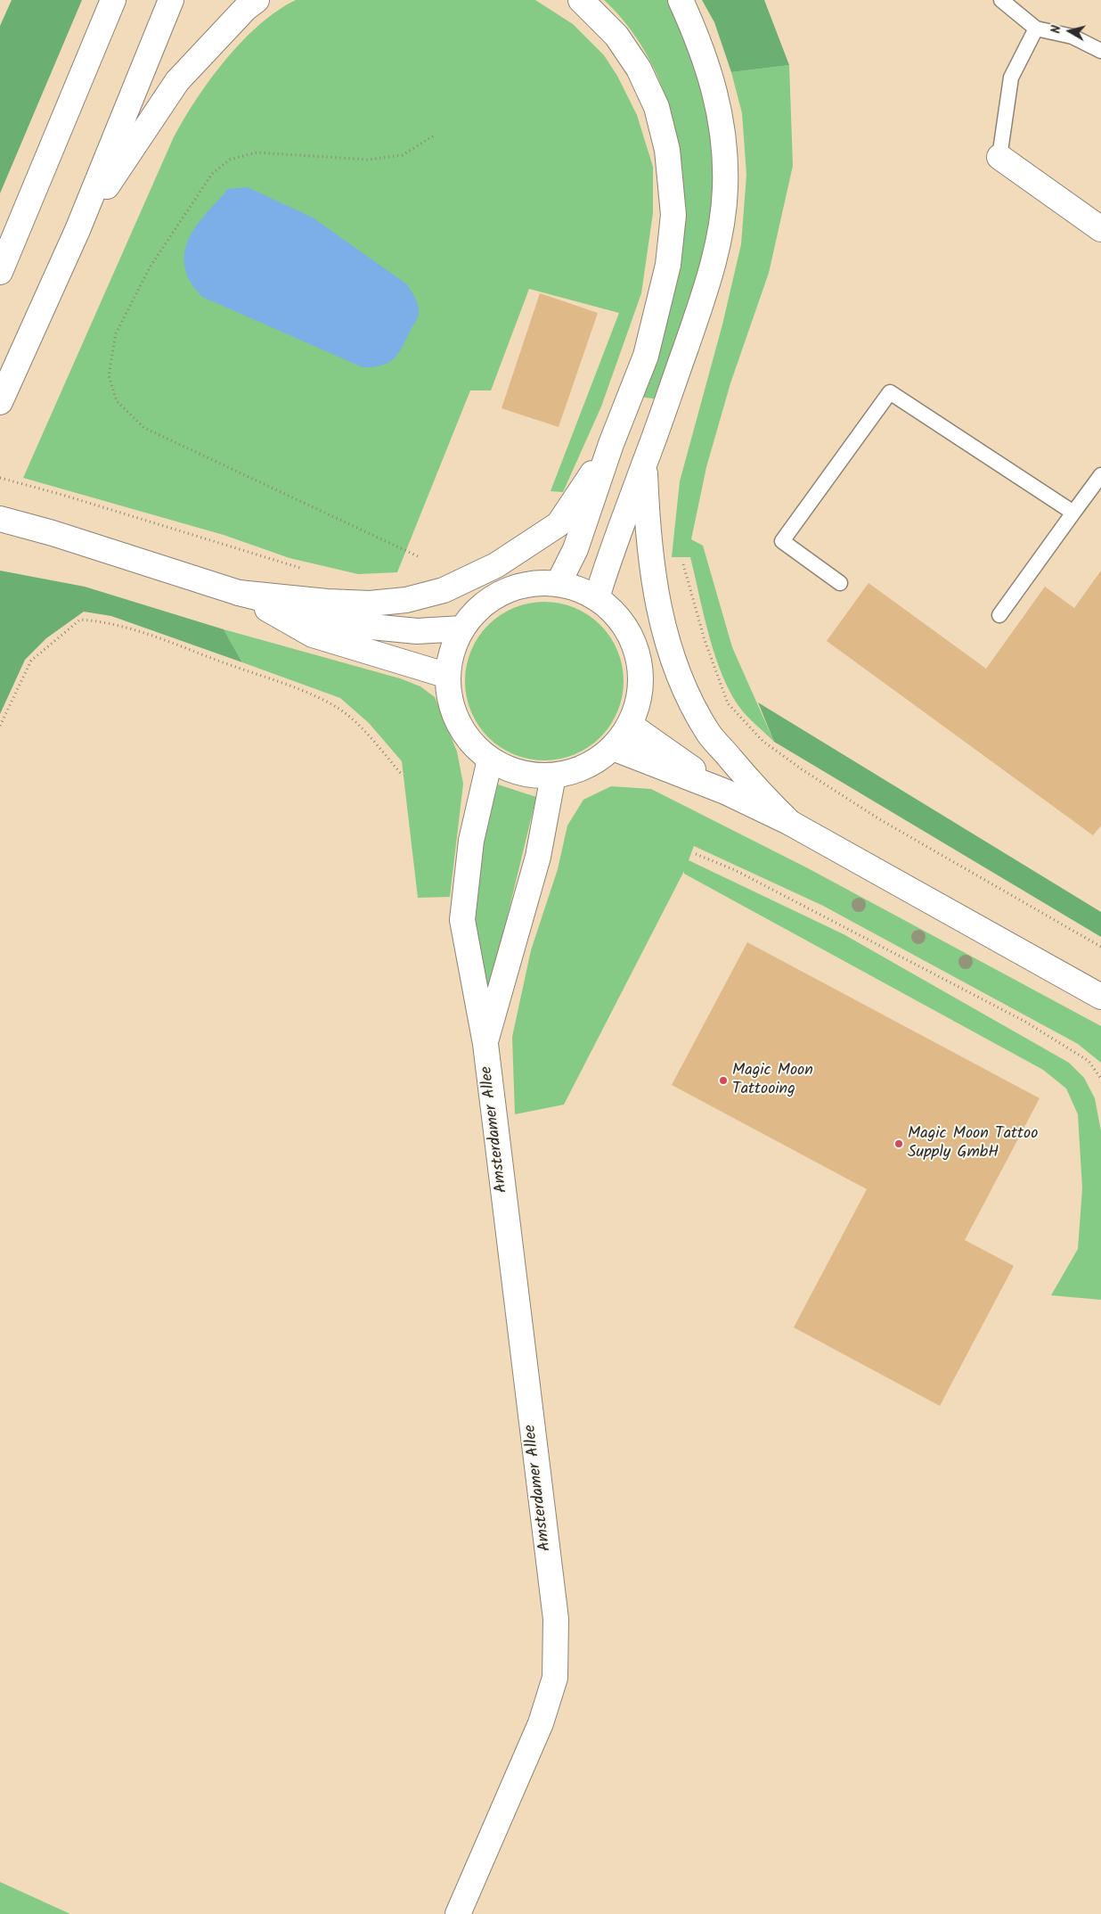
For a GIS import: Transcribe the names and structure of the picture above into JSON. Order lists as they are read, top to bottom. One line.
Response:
{"streets":{"main road":["Amsterdamer Allee"]},"places":["Magic Moon Tattooing","Magic Moon Tattoo Supply GmbH"],"north":"left"}
